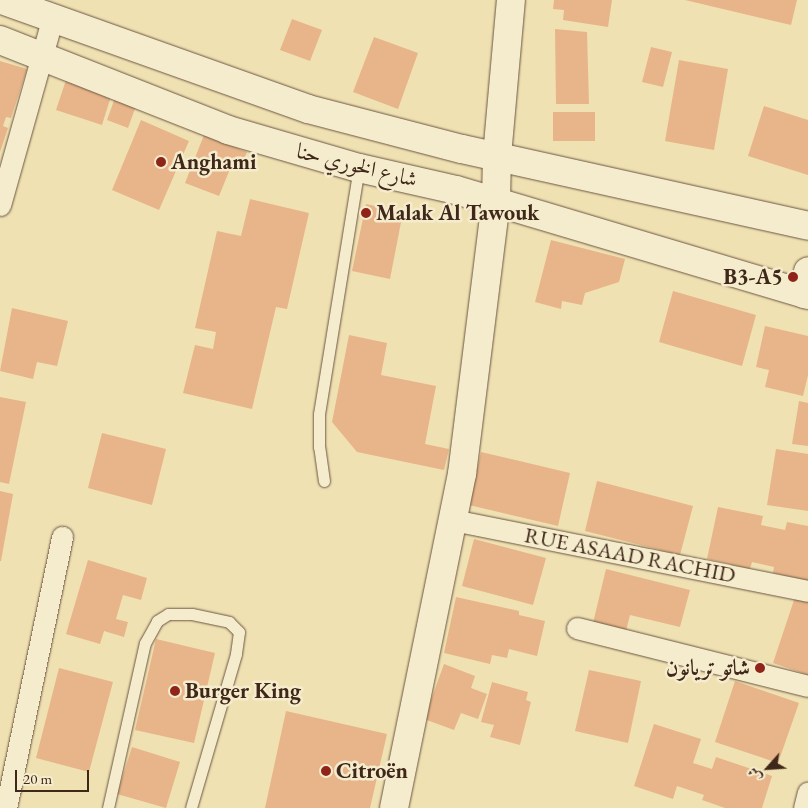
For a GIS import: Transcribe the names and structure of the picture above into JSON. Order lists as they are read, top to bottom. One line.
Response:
{"streets":{"street":["شارع الخوري حنا","RUE ASAAD RACHID"]},"places":["Anghami","Malak Al Tawouk","B3-A5","شاتو تريانون","Burger King","Citroën"],"scale_bar":"20 m","north":"bottom left"}
